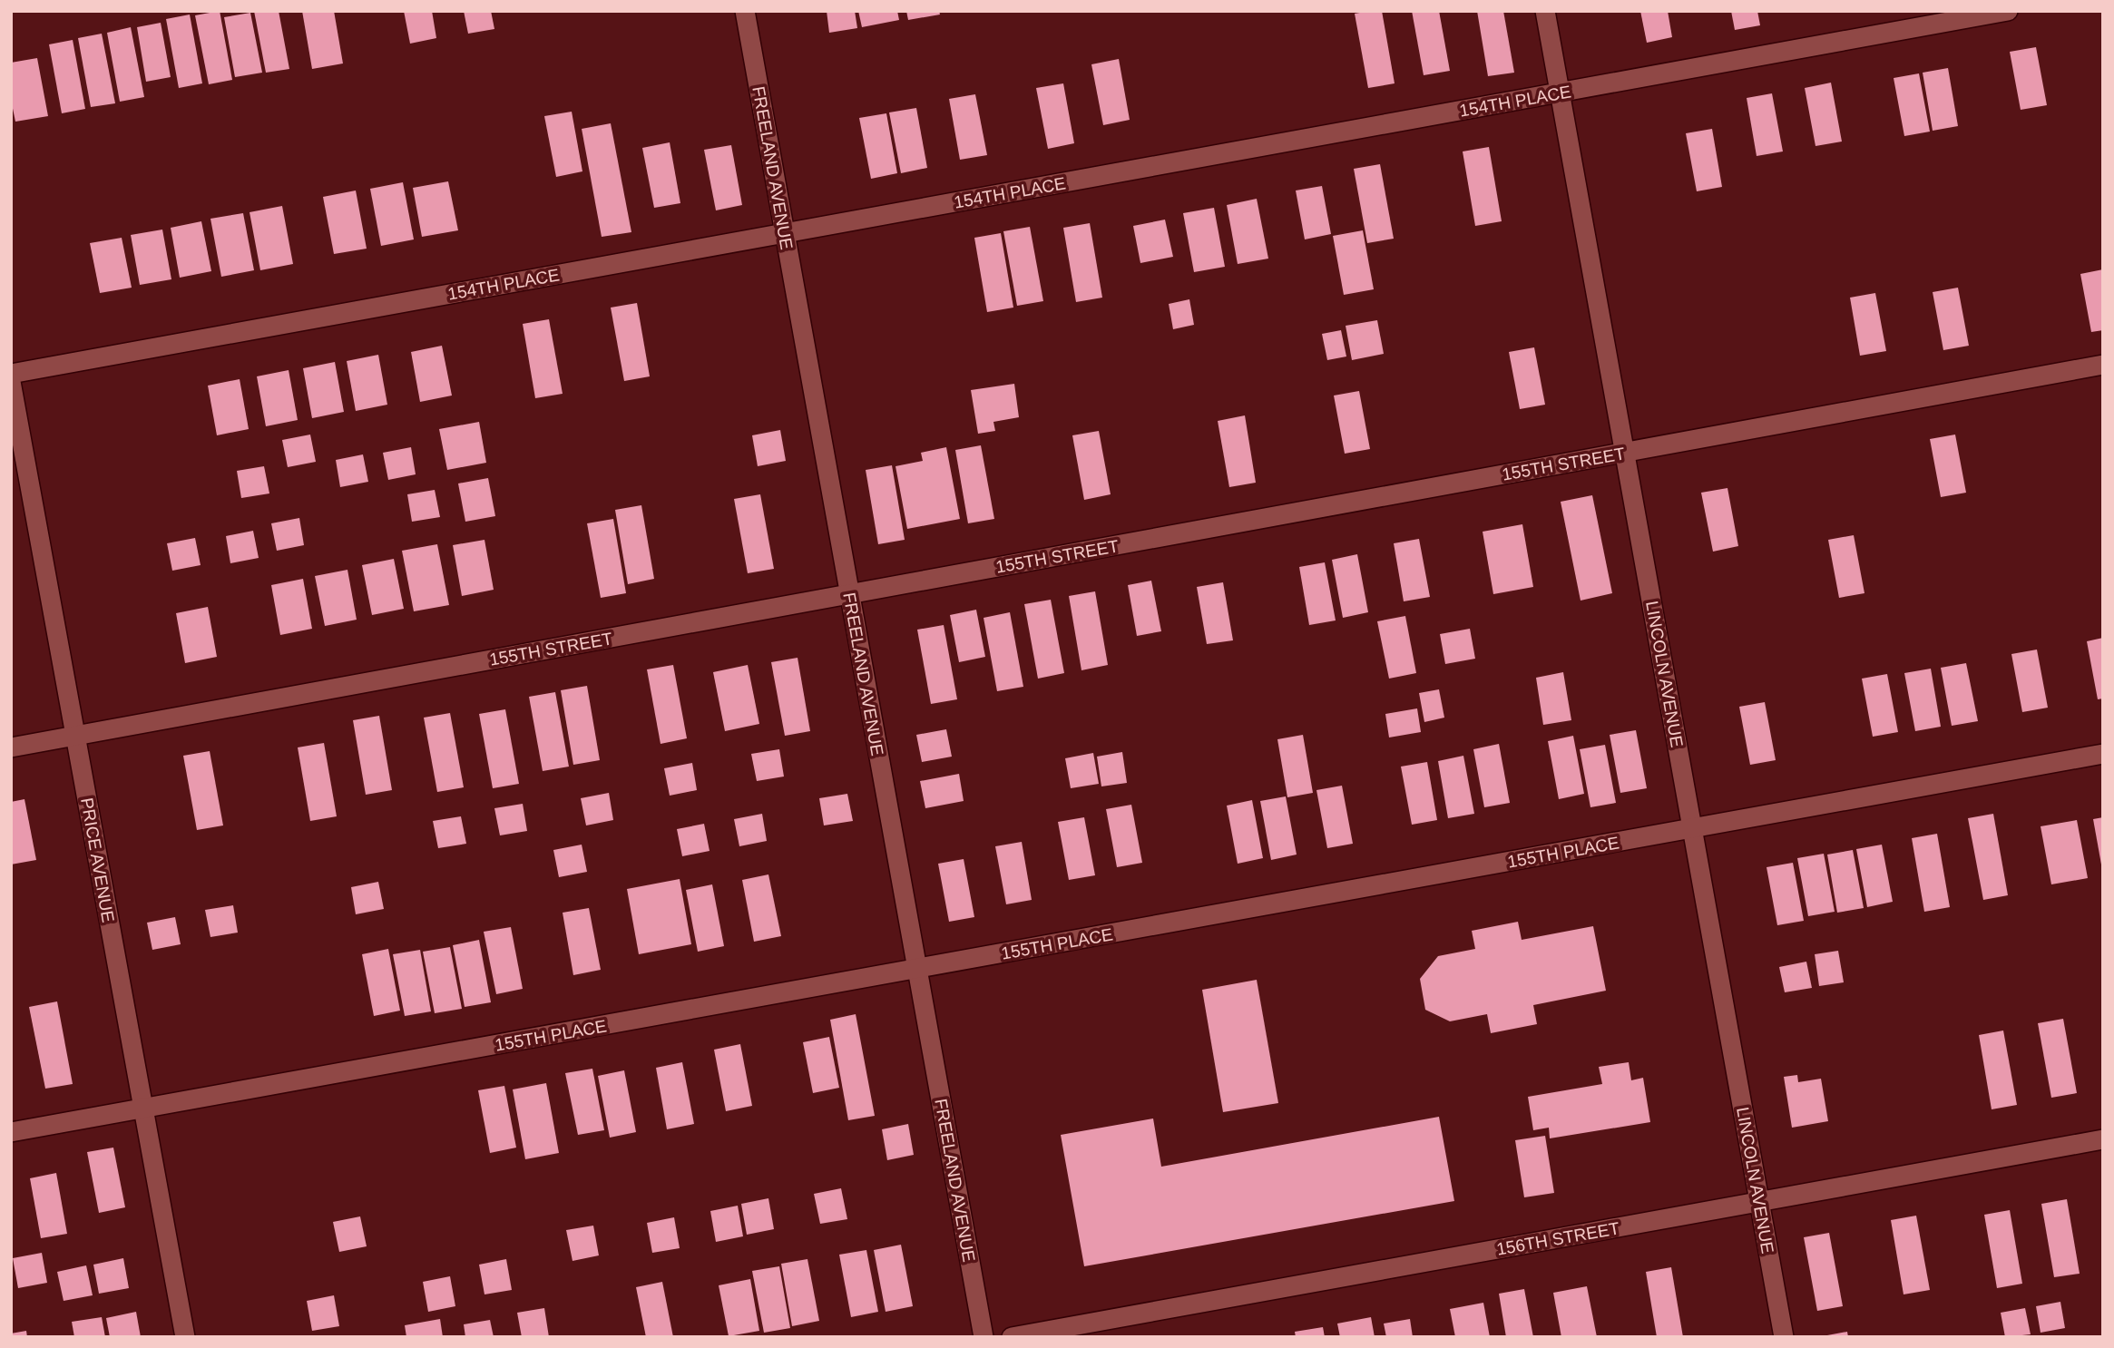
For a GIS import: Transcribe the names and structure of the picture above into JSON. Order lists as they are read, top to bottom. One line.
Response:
{"streets":{"street":["154TH PLACE","FREELAND AVENUE","155TH STREET","LINCOLN AVENUE","155TH PLACE","PRICE AVENUE","156TH STREET"]},"crossings":[["154TH PLACE","FREELAND AVENUE"],["154TH PLACE","LINCOLN AVENUE"],["FREELAND AVENUE","155TH STREET"],["FREELAND AVENUE","155TH PLACE"],["155TH STREET","LINCOLN AVENUE"],["155TH STREET","PRICE AVENUE"],["LINCOLN AVENUE","155TH PLACE"],["LINCOLN AVENUE","156TH STREET"],["155TH PLACE","PRICE AVENUE"]]}
